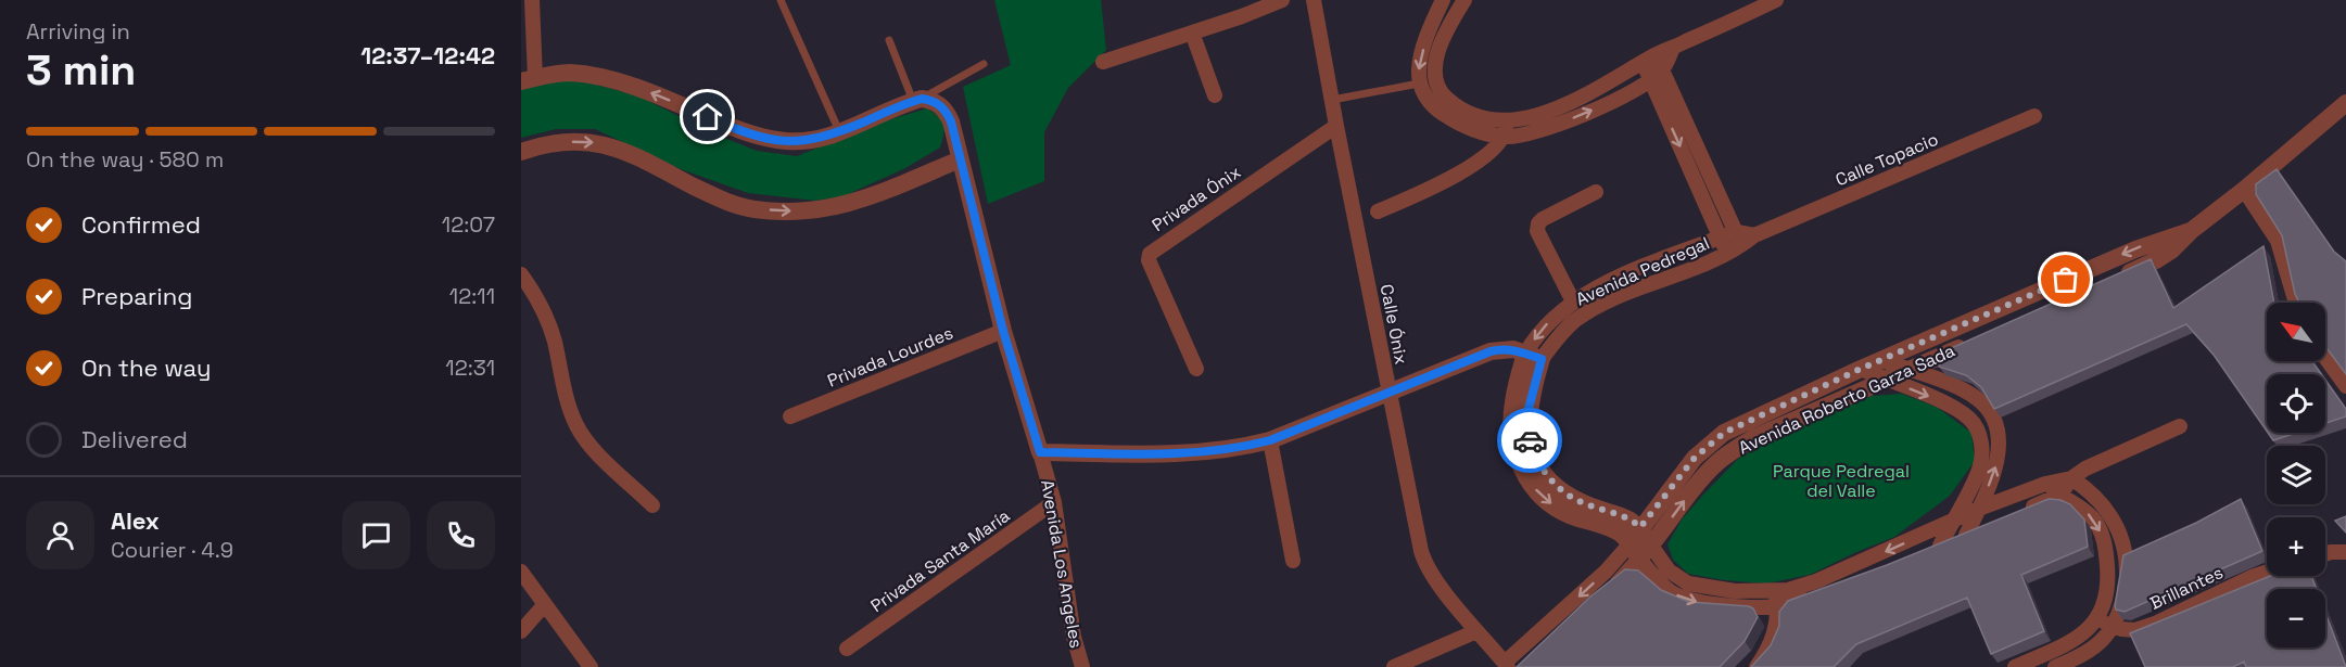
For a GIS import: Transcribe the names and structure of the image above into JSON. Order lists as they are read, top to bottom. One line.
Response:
{"streets":{"street":["Calle Topacio","Privada Ónix","Avenida Pedregal","Calle Ónix","Privada Lourdes","Avenida Roberto Garza Sada","Privada Santa María","Avenida Los Angeles","Brillantes"]},"crossings":[["Calle Topacio","Avenida Pedregal"],["Privada Ónix","Calle Ónix"],["Avenida Pedregal","Avenida Roberto Garza Sada"],["Calle Ónix","Avenida Roberto Garza Sada"],["Privada Lourdes","Avenida Los Angeles"],["Privada Santa María","Avenida Los Angeles"]],"parks":["Parque Pedregal del Valle"],"north":"top left","page":{"heading":["3 min","Arriving in","12:37–12:42"],"panel":["Alex","Courier · 4.9"],"bar":"On the way · 580 m","list":[["Confirmed","12:07"],["Preparing","12:11"],["On the way","12:31"],"Delivered"],"map_buttons":["+","−"]}}
